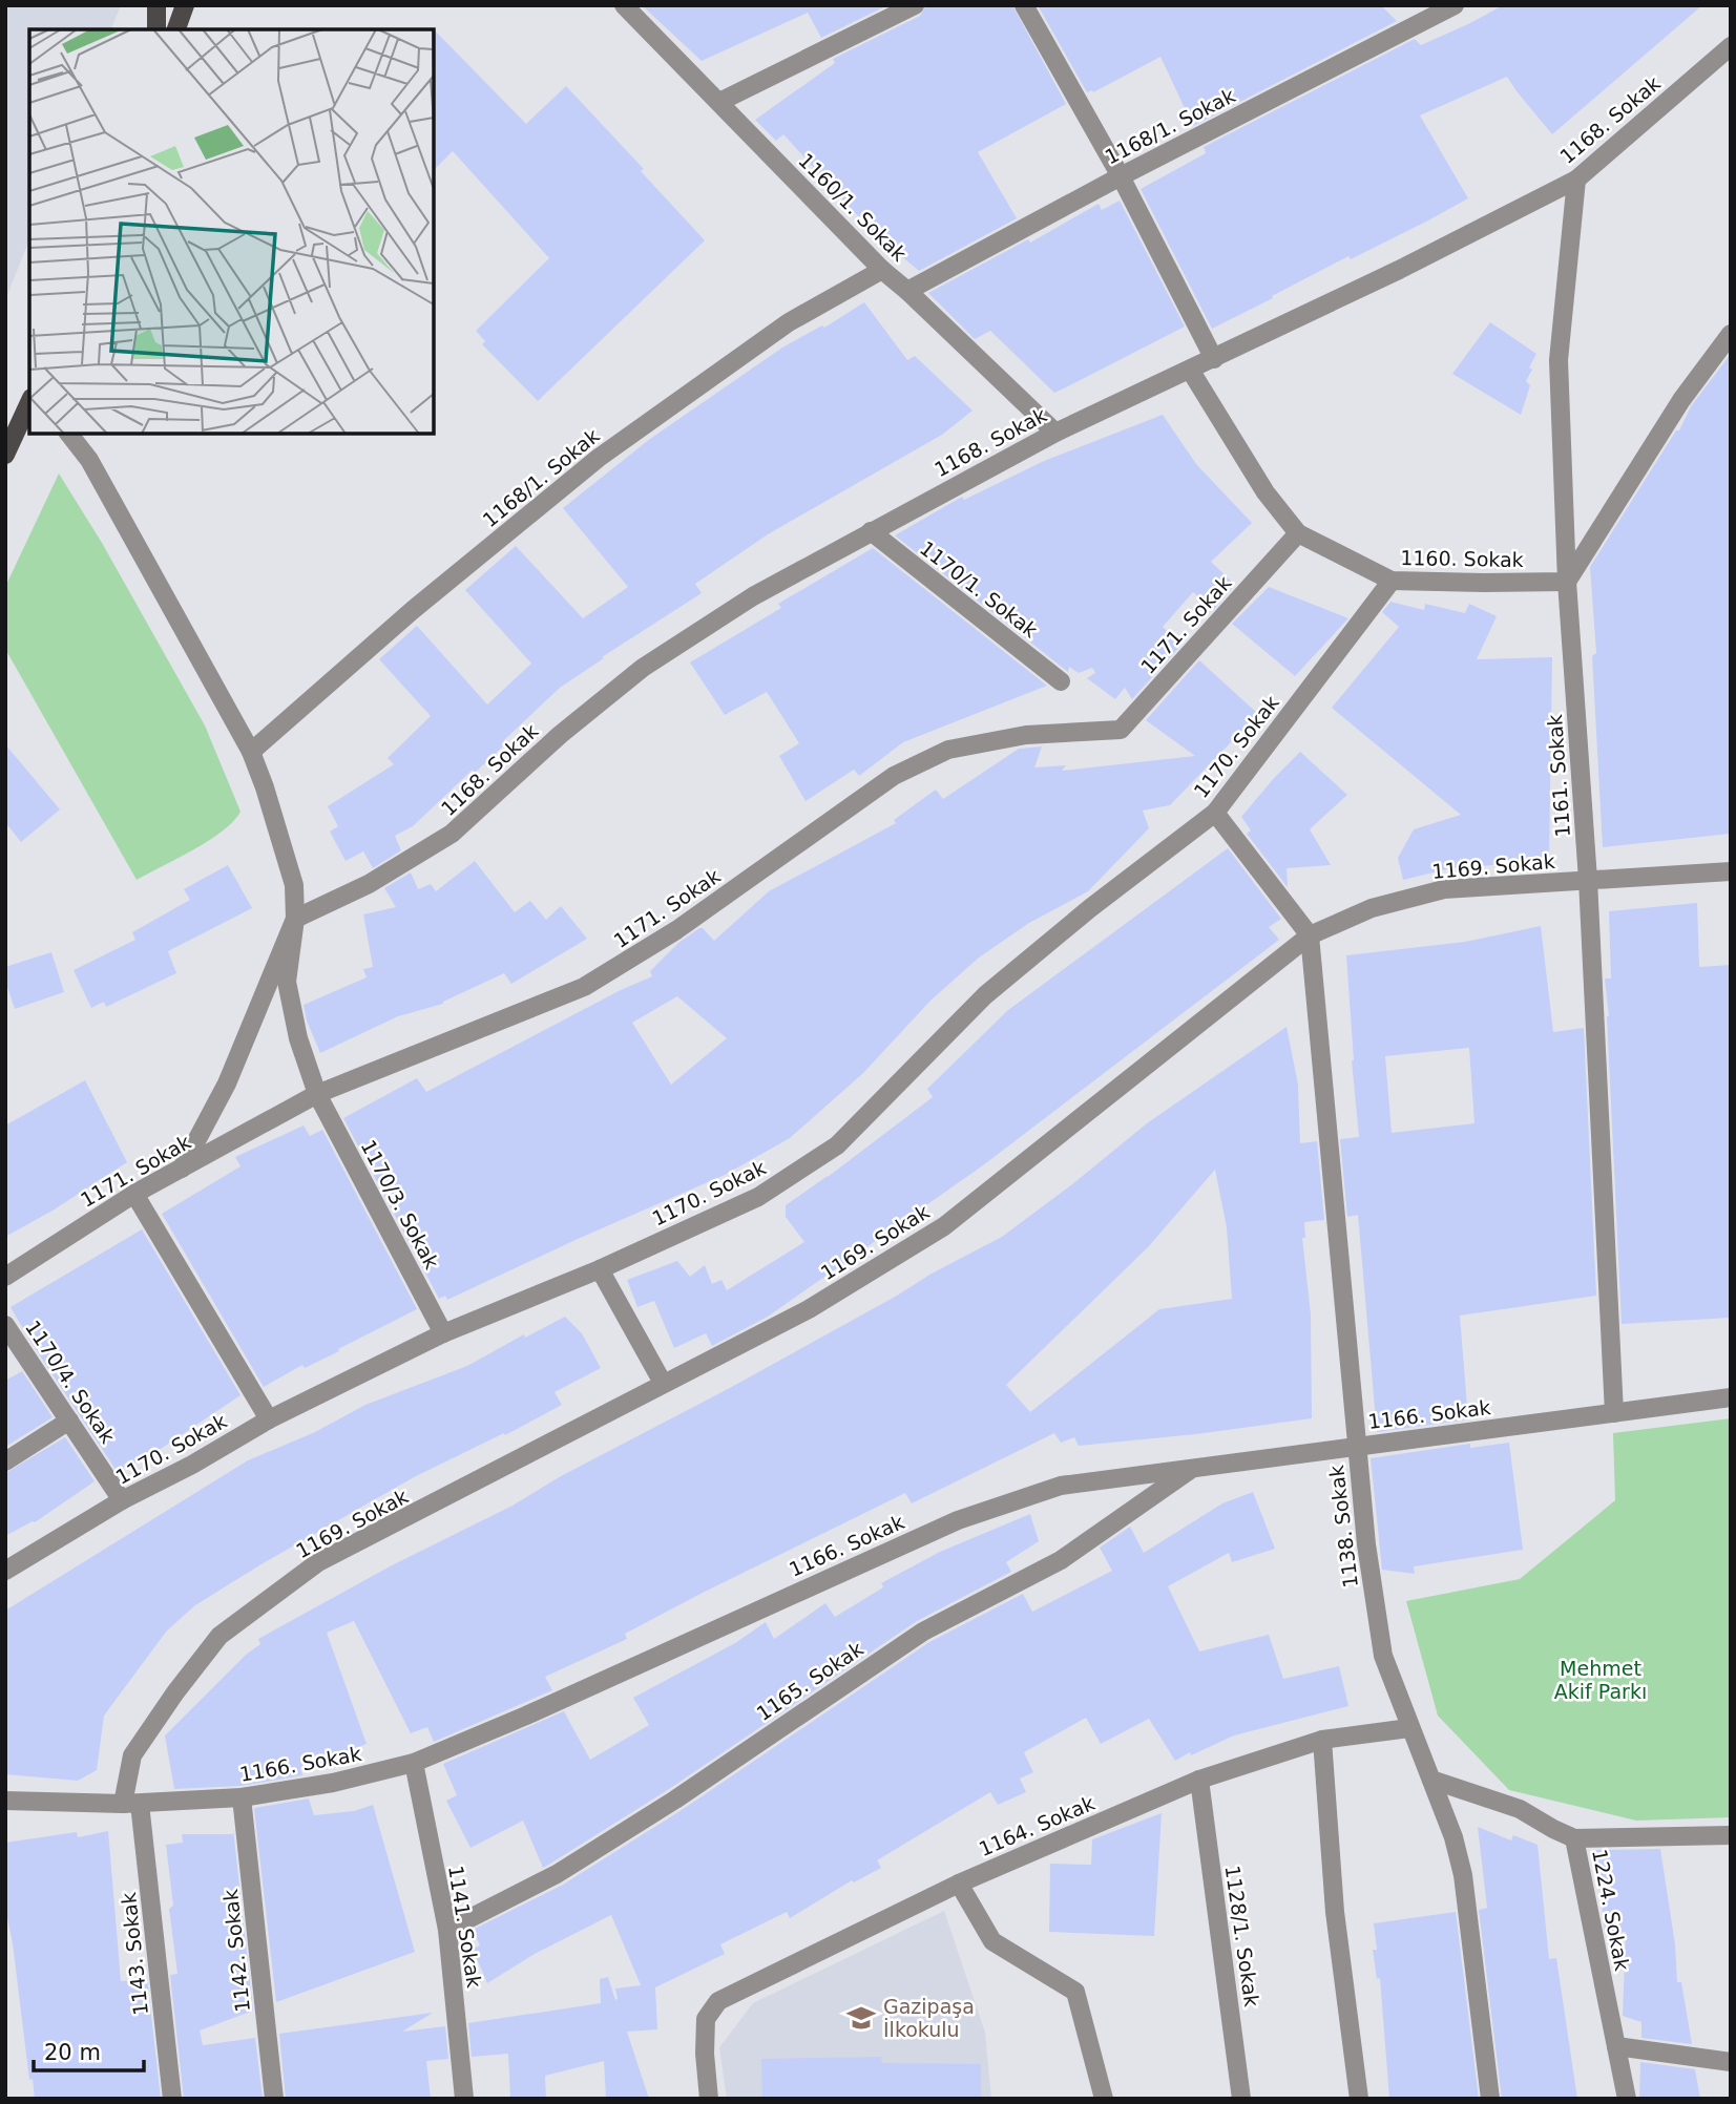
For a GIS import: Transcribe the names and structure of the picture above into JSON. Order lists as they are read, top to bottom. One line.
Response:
{"streets":{"street":["1168. Sokak","1168/1. Sokak","1160/1. Sokak","1160. Sokak","1170/1. Sokak","1171. Sokak","1170. Sokak","1161. Sokak","1169. Sokak","1170/3. Sokak","1170/4. Sokak","1166. Sokak","1138. Sokak","1165. Sokak","1164. Sokak","1224. Sokak","1141. Sokak","1128/1. Sokak","1142. Sokak","1143. Sokak"]},"crossings":[["1168. Sokak","1160/1. Sokak"],["1168. Sokak","1160. Sokak"],["1168. Sokak","1170/1. Sokak"],["1168. Sokak","1161. Sokak"],["1168. Sokak","1170/3. Sokak"],["1168/1. Sokak","1160/1. Sokak"],["1160. Sokak","1171. Sokak"],["1160. Sokak","1170. Sokak"],["1160. Sokak","1161. Sokak"],["1171. Sokak","1170/3. Sokak"],["1170. Sokak","1170/3. Sokak"],["1170. Sokak","1170/4. Sokak"],["1161. Sokak","1169. Sokak"],["1161. Sokak","1166. Sokak"],["1169. Sokak","1166. Sokak"],["1169. Sokak","1138. Sokak"],["1169. Sokak","1143. Sokak"],["1166. Sokak","1138. Sokak"],["1166. Sokak","1165. Sokak"],["1166. Sokak","1141. Sokak"],["1166. Sokak","1142. Sokak"],["1166. Sokak","1143. Sokak"],["1138. Sokak","1164. Sokak"],["1138. Sokak","1224. Sokak"],["1165. Sokak","1141. Sokak"],["1164. Sokak","1128/1. Sokak"]],"parks":["Mehmet Akif Parkı"],"places":{"school or university":["Gazipaşa İlkokulu"]},"scale_bar":"20 m"}
